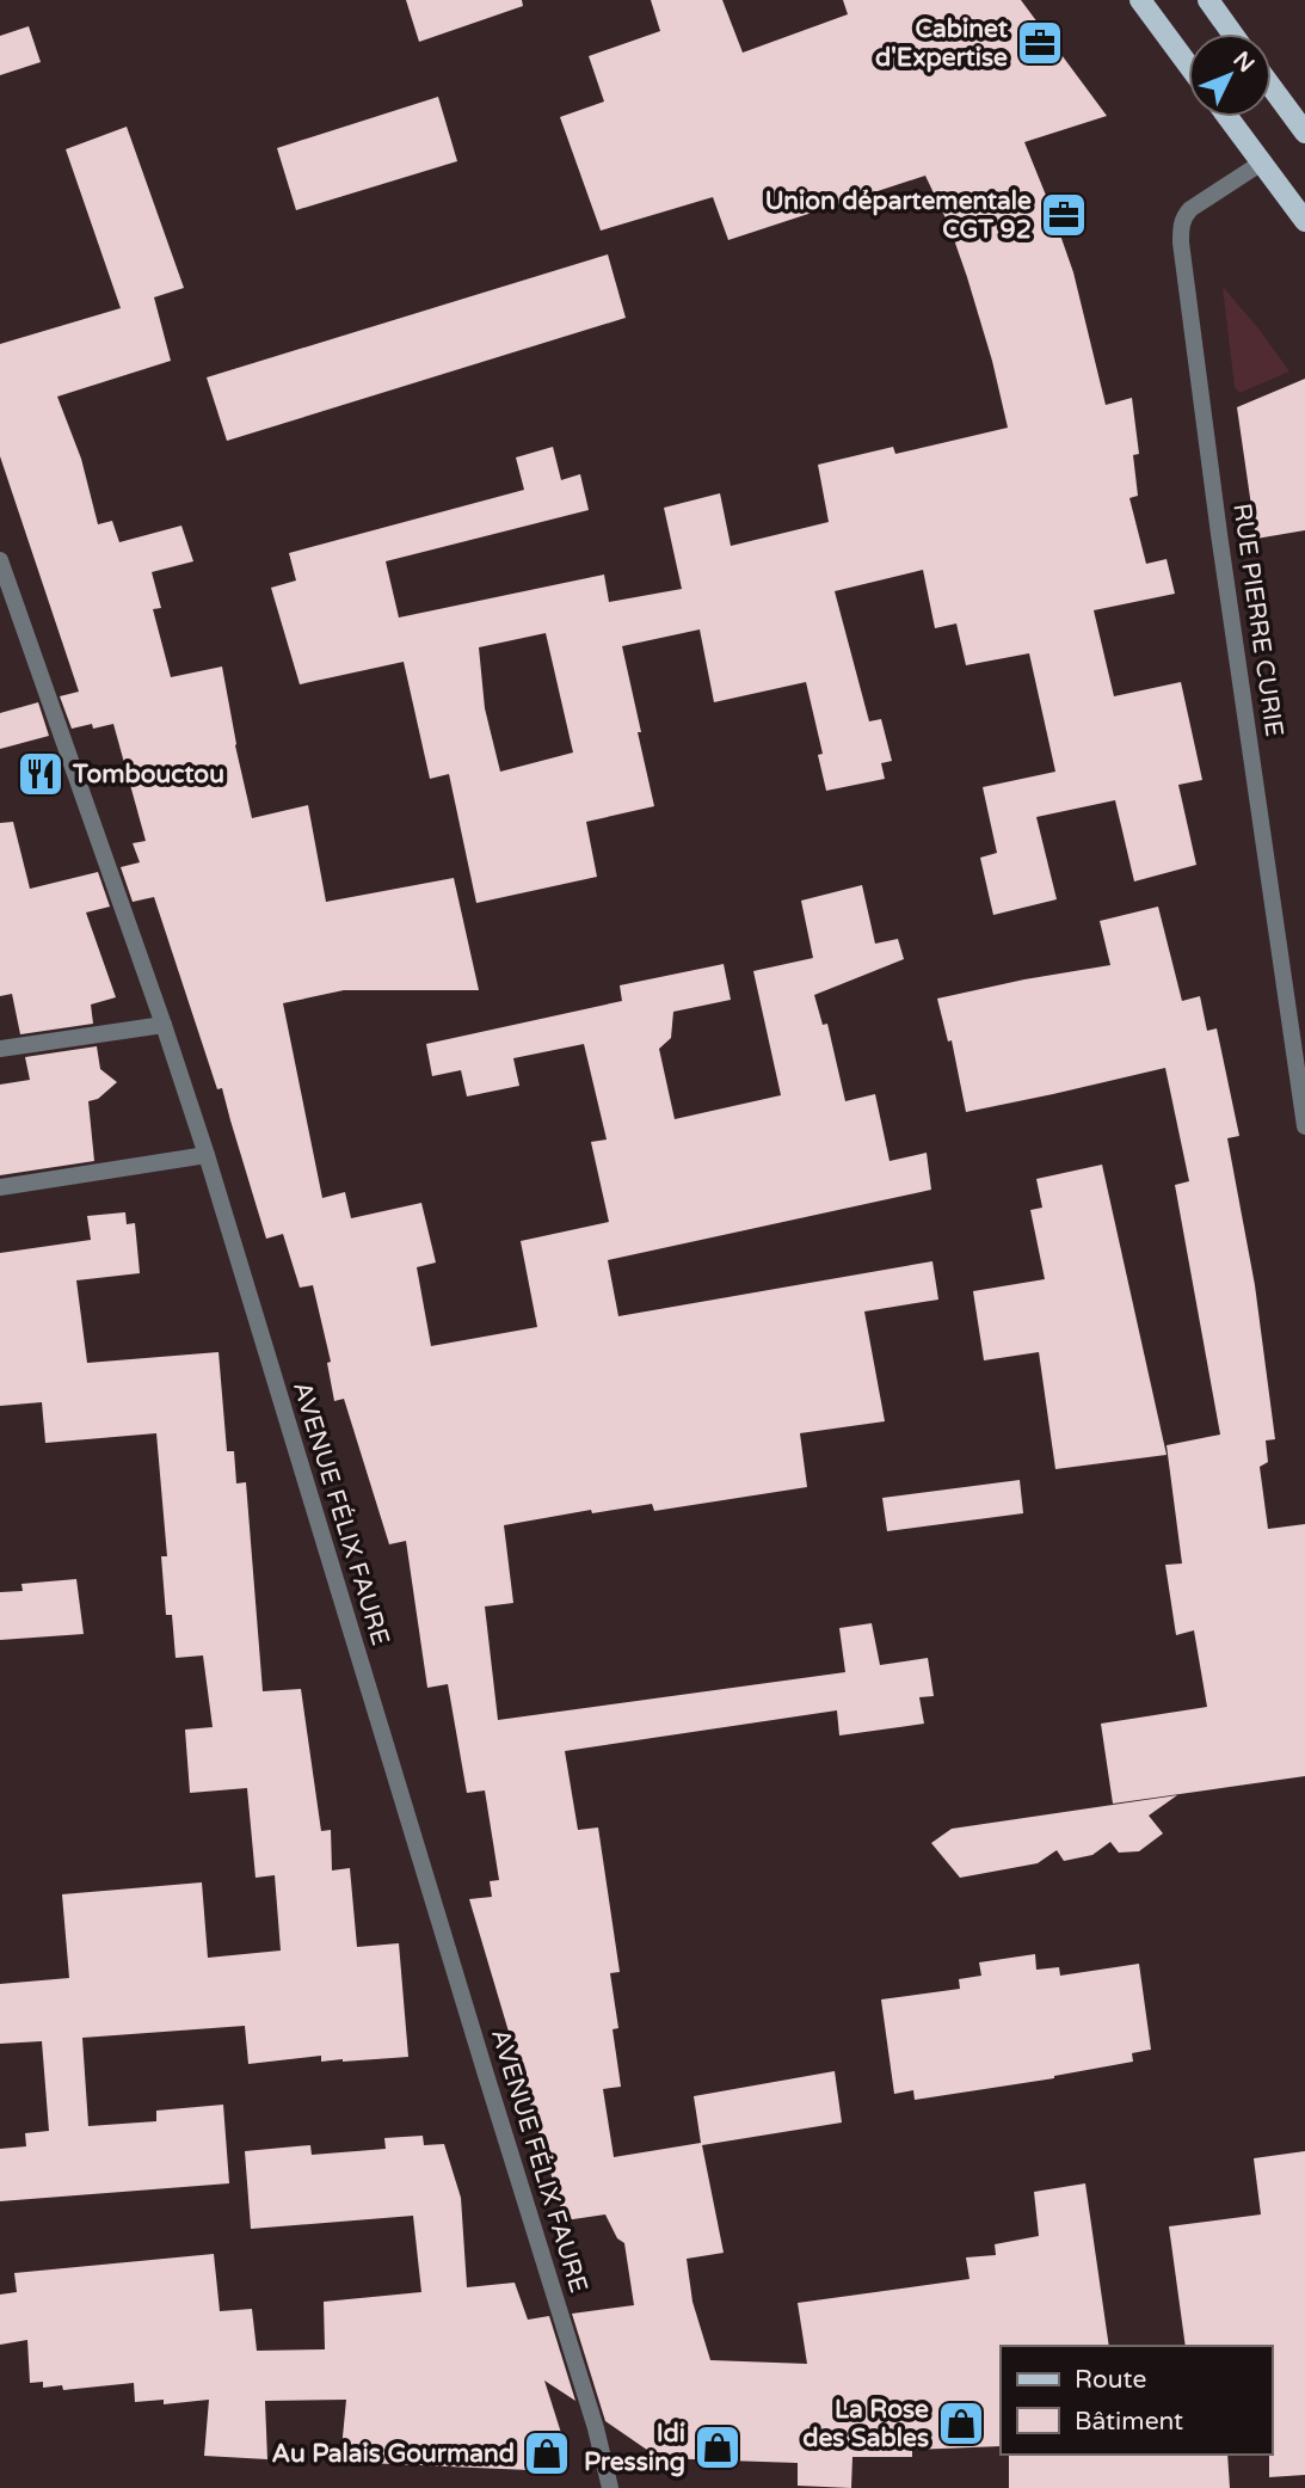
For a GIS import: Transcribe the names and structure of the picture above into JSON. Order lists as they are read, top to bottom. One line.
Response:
{"streets":{"street":["RUE PIERRE CURIE","AVENUE FÉLIX FAURE"]},"places":{"office":["Cabinet d'Expertise","Union départementale CGT 92"],"restaurant":["Tombouctou"],"shop":["La Rose des Sables","Idi Pressing","Au Palais Gourmand"]},"legend":["Route","Bâtiment"],"north":"top right"}
